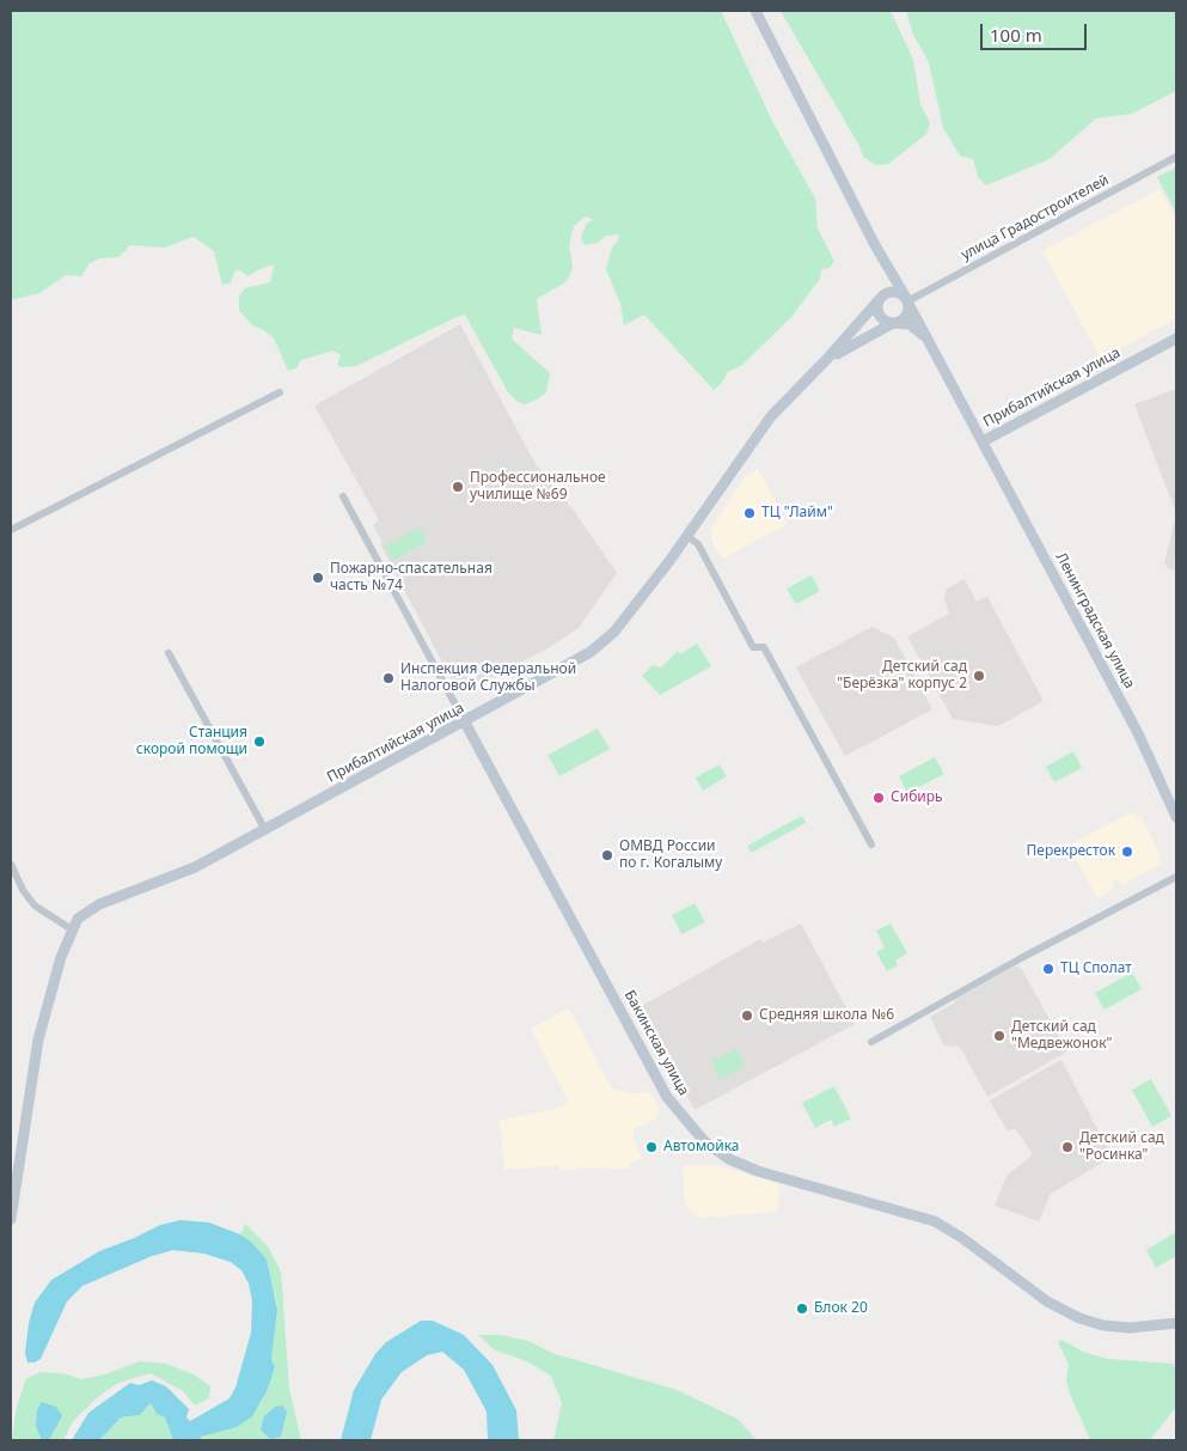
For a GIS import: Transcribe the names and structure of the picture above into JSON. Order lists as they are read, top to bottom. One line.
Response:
{"streets":{"street":["улица Градостроителей","Прибалтийская улица","Ленинградская улица","Бакинская улица"]},"crossings":[["улица Градостроителей","Прибалтийская улица"],["Прибалтийская улица","Ленинградская улица"],["Прибалтийская улица","Бакинская улица"]],"places":["Профессиональное училище №69","ТЦ \"Лайм\"","Пожарно-спасательная часть №74","Детский сад \"Берёзка\" корпус 2","Инспекция Федеральной Налоговой Службы","Станция скорой помощи","Сибирь","Перекресток","ОМВД России по г. Когалыму","ТЦ Сполат","Средняя школа №6","Детский сад \"Медвежонок\"","Автомойка","Детский сад \"Росинка\"","Блок 20"],"scale_bar":"100 m"}
